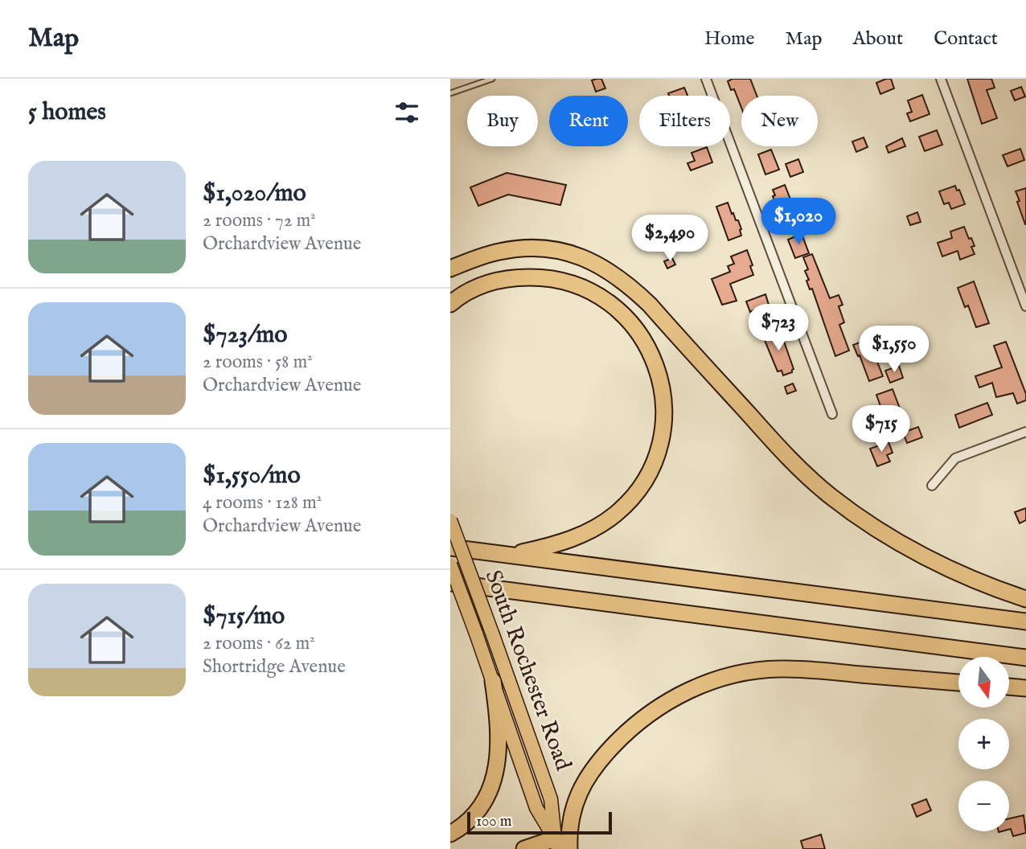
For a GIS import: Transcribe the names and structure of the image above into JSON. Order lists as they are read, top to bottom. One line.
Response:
{"streets":{"main road":["South Rochester Road"]},"scale_bar":"100 m","north":"bottom","page":{"header":"Map","nav":["Home","Map","About","Contact"],"heading":"5 homes","chip":["Buy","Rent","Filters","New"],"list":[{"name":"$1,020/mo","note":"2 rooms · 72 m² · Orchardview Avenue"},{"name":"$723/mo","note":"2 rooms · 58 m² · Orchardview Avenue"},{"name":"$1,550/mo","note":"4 rooms · 128 m² · Orchardview Avenue"},{"name":"$715/mo","note":"2 rooms · 62 m² · Shortridge Avenue"}],"price":["$1,020","$2,490","$723","$1,550","$715"],"map_buttons":["+","−"],"scale":"100 m"}}
